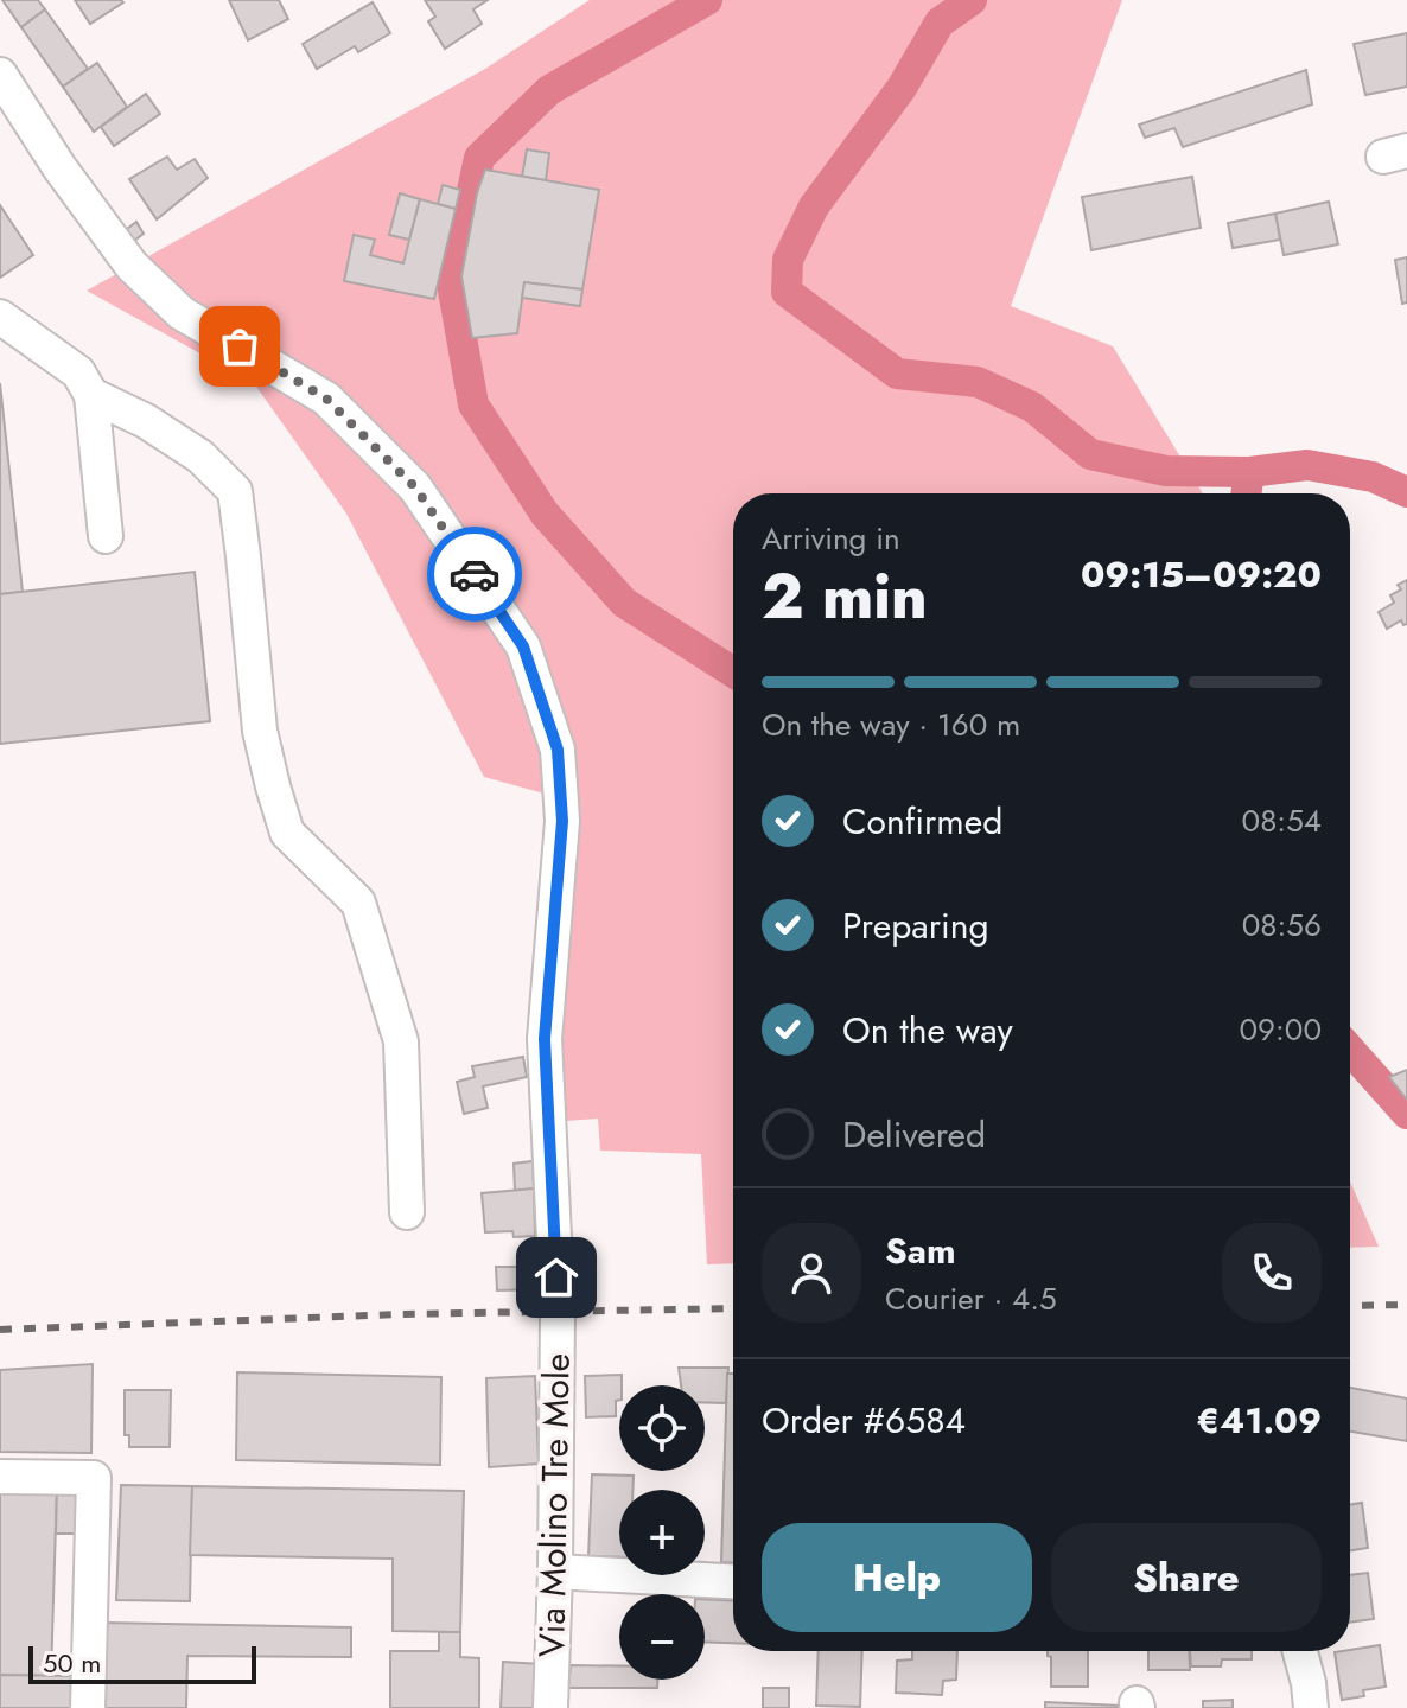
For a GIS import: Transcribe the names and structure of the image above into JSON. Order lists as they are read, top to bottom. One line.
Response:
{"streets":{"street":["Via Molino Tre Mole"]},"scale_bar":"50 m","page":{"heading":["2 min","Arriving in","09:15–09:20"],"panel":["Sam","Courier · 4.5","Order #6584","€41.09"],"bar":"On the way · 160 m","list":[["Confirmed","08:54"],["Preparing","08:56"],["On the way","09:00"],"Delivered"],"map_buttons":["+","−"],"buttons":["Help","Share"],"scale":"50 m"}}
